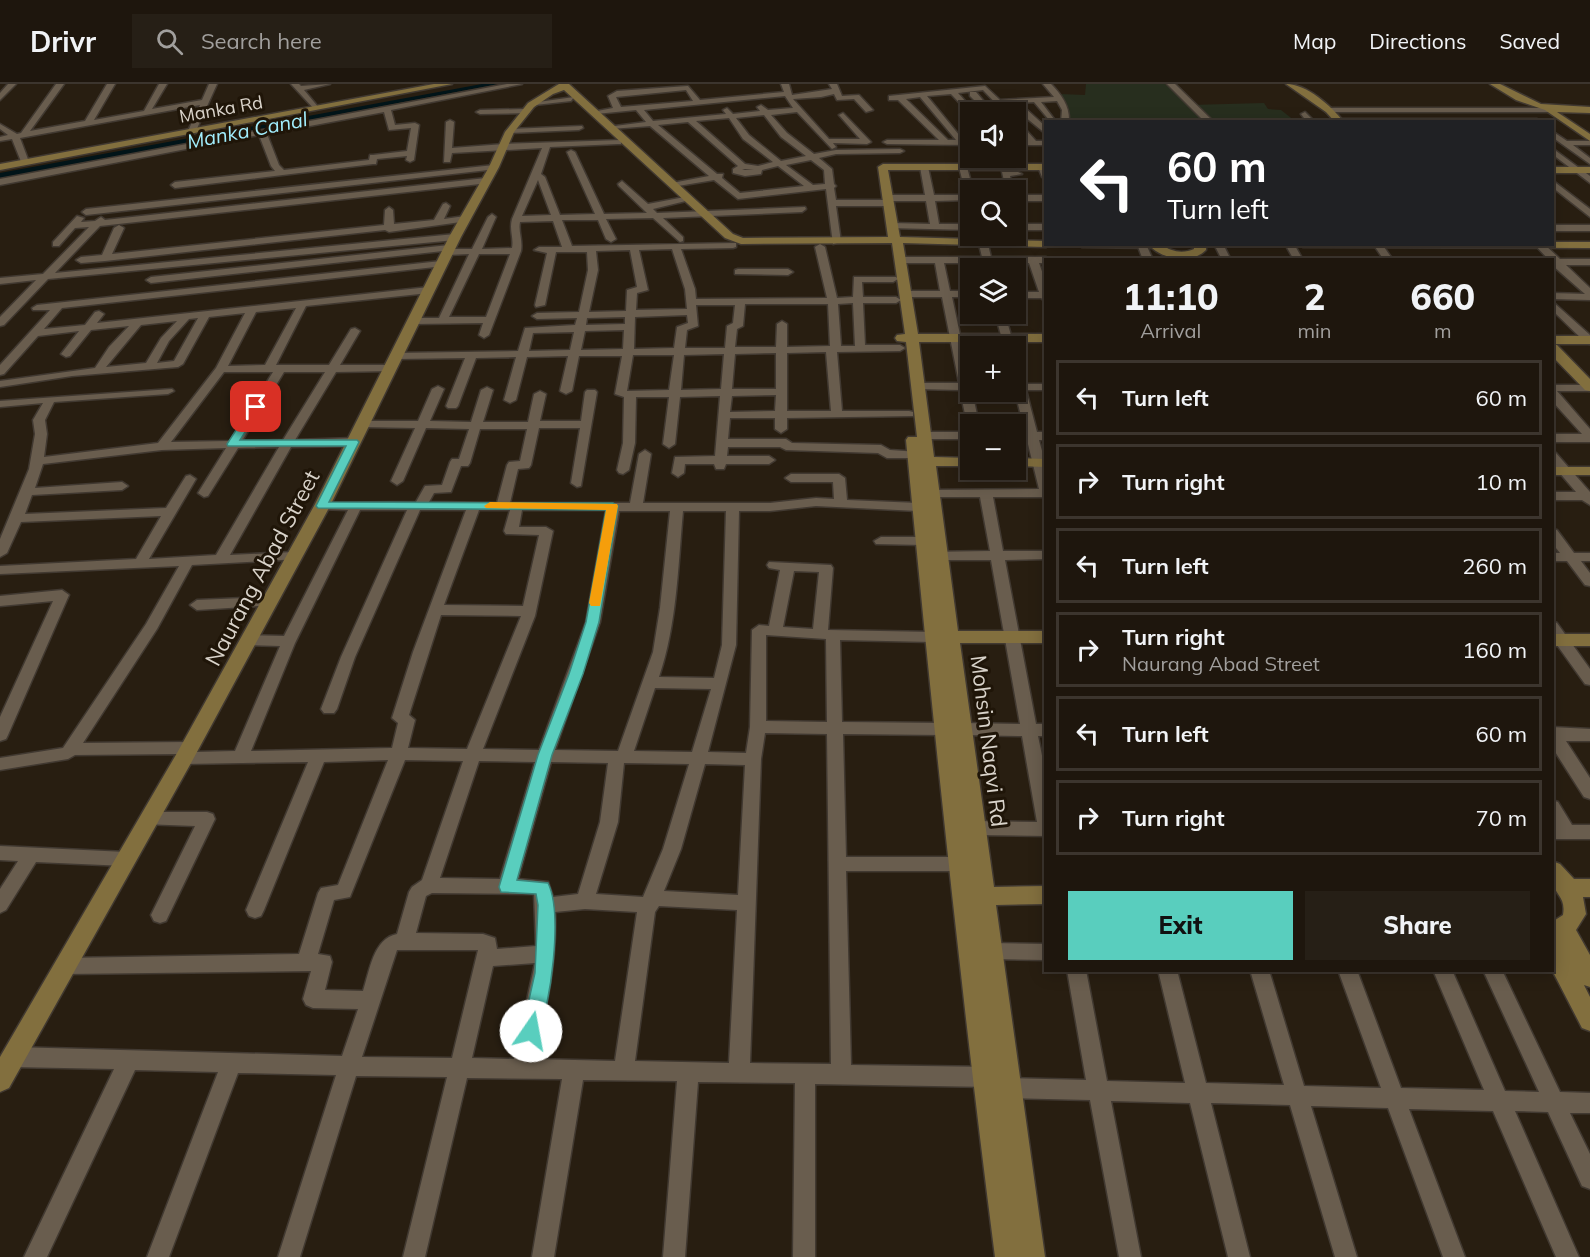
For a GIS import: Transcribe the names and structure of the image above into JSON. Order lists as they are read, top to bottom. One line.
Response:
{"streets":{"street":["Manka Rd","Naurang Abad Street","Mohsin Naqvi Rd"]},"water":["Manka Canal"],"page":{"header":"Drivr","search":"Search here","nav":["Map","Directions","Saved"],"map_buttons":["+","−"],"turn":["60 m","Turn left"],"eta":["11:10","Arrival","2","min","660","m"],"list":[{"name":"Turn left","value":"60 m"},{"name":"Turn right","value":"10 m"},{"name":"Turn left","value":"260 m"},{"name":"Turn right","note":"Naurang Abad Street","value":"160 m"},{"name":"Turn left","value":"60 m"},{"name":"Turn right","value":"70 m"}],"buttons":["Exit","Share"]}}
